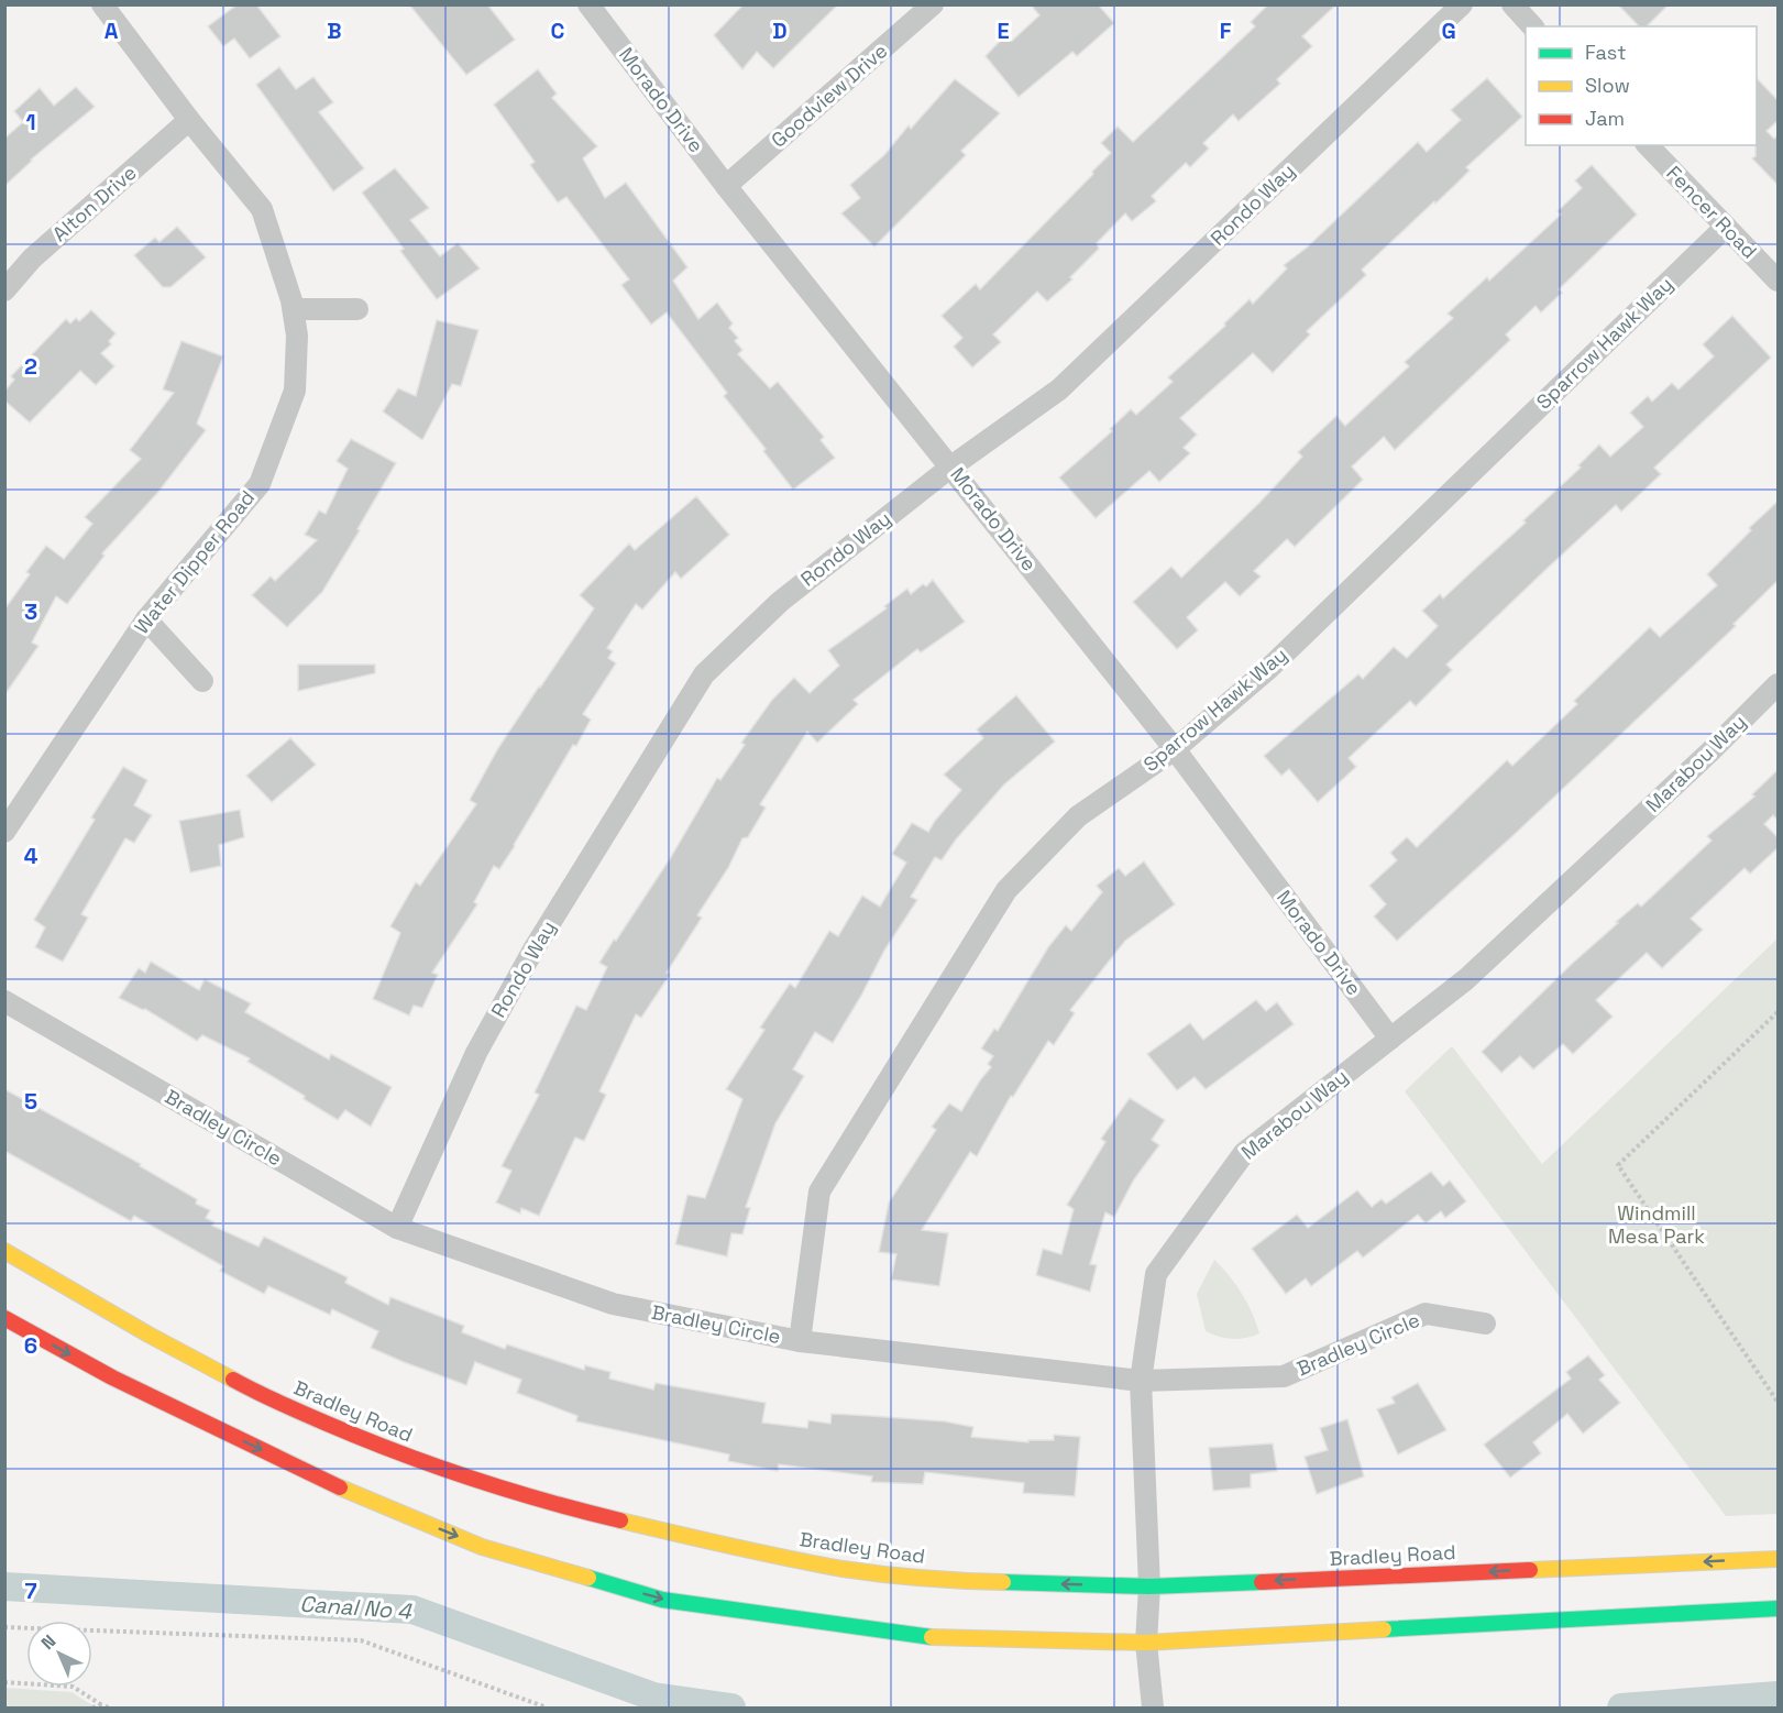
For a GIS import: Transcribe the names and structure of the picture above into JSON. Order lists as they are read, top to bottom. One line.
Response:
{"streets":{"main road":["Bradley Road"],"street":["Goodview Drive","Morado Drive","Alton Drive","Rondo Way","Fencer Road","Sparrow Hawk Way","Water Dipper Road","Marabou Way","Bradley Circle"]},"crossings":[["Goodview Drive","Morado Drive"],["Morado Drive","Rondo Way"],["Morado Drive","Sparrow Hawk Way"],["Morado Drive","Marabou Way"],["Alton Drive","Water Dipper Road"],["Rondo Way","Bradley Circle"],["Fencer Road","Sparrow Hawk Way"],["Sparrow Hawk Way","Bradley Circle"],["Marabou Way","Bradley Circle"],["Marabou Way","Bradley Road"]],"water":["Canal No 4"],"parks":["Windmill Mesa Park"],"legend":["Fast","Slow","Jam"],"north":"top left","grid":{"columns":["A","B","C","D","E","F","G"],"rows":["1","2","3","4","5","6","7"]}}
